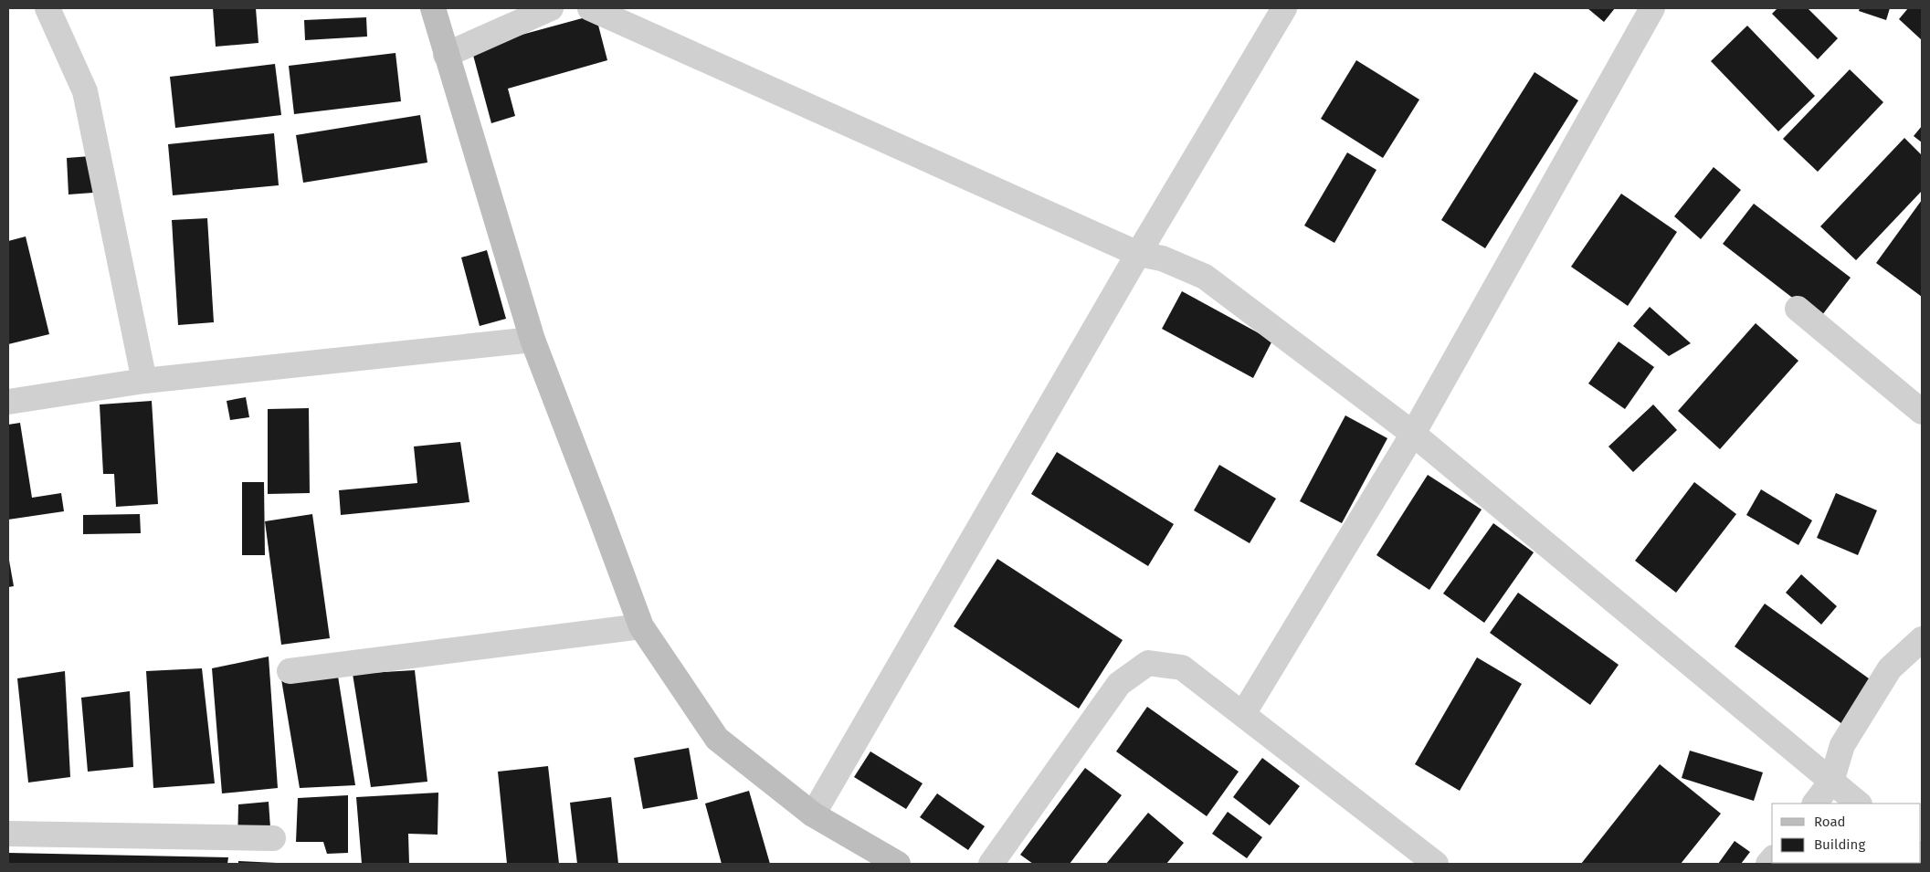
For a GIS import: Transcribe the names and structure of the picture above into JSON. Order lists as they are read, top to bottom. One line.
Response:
{"legend":["Road","Building"]}
